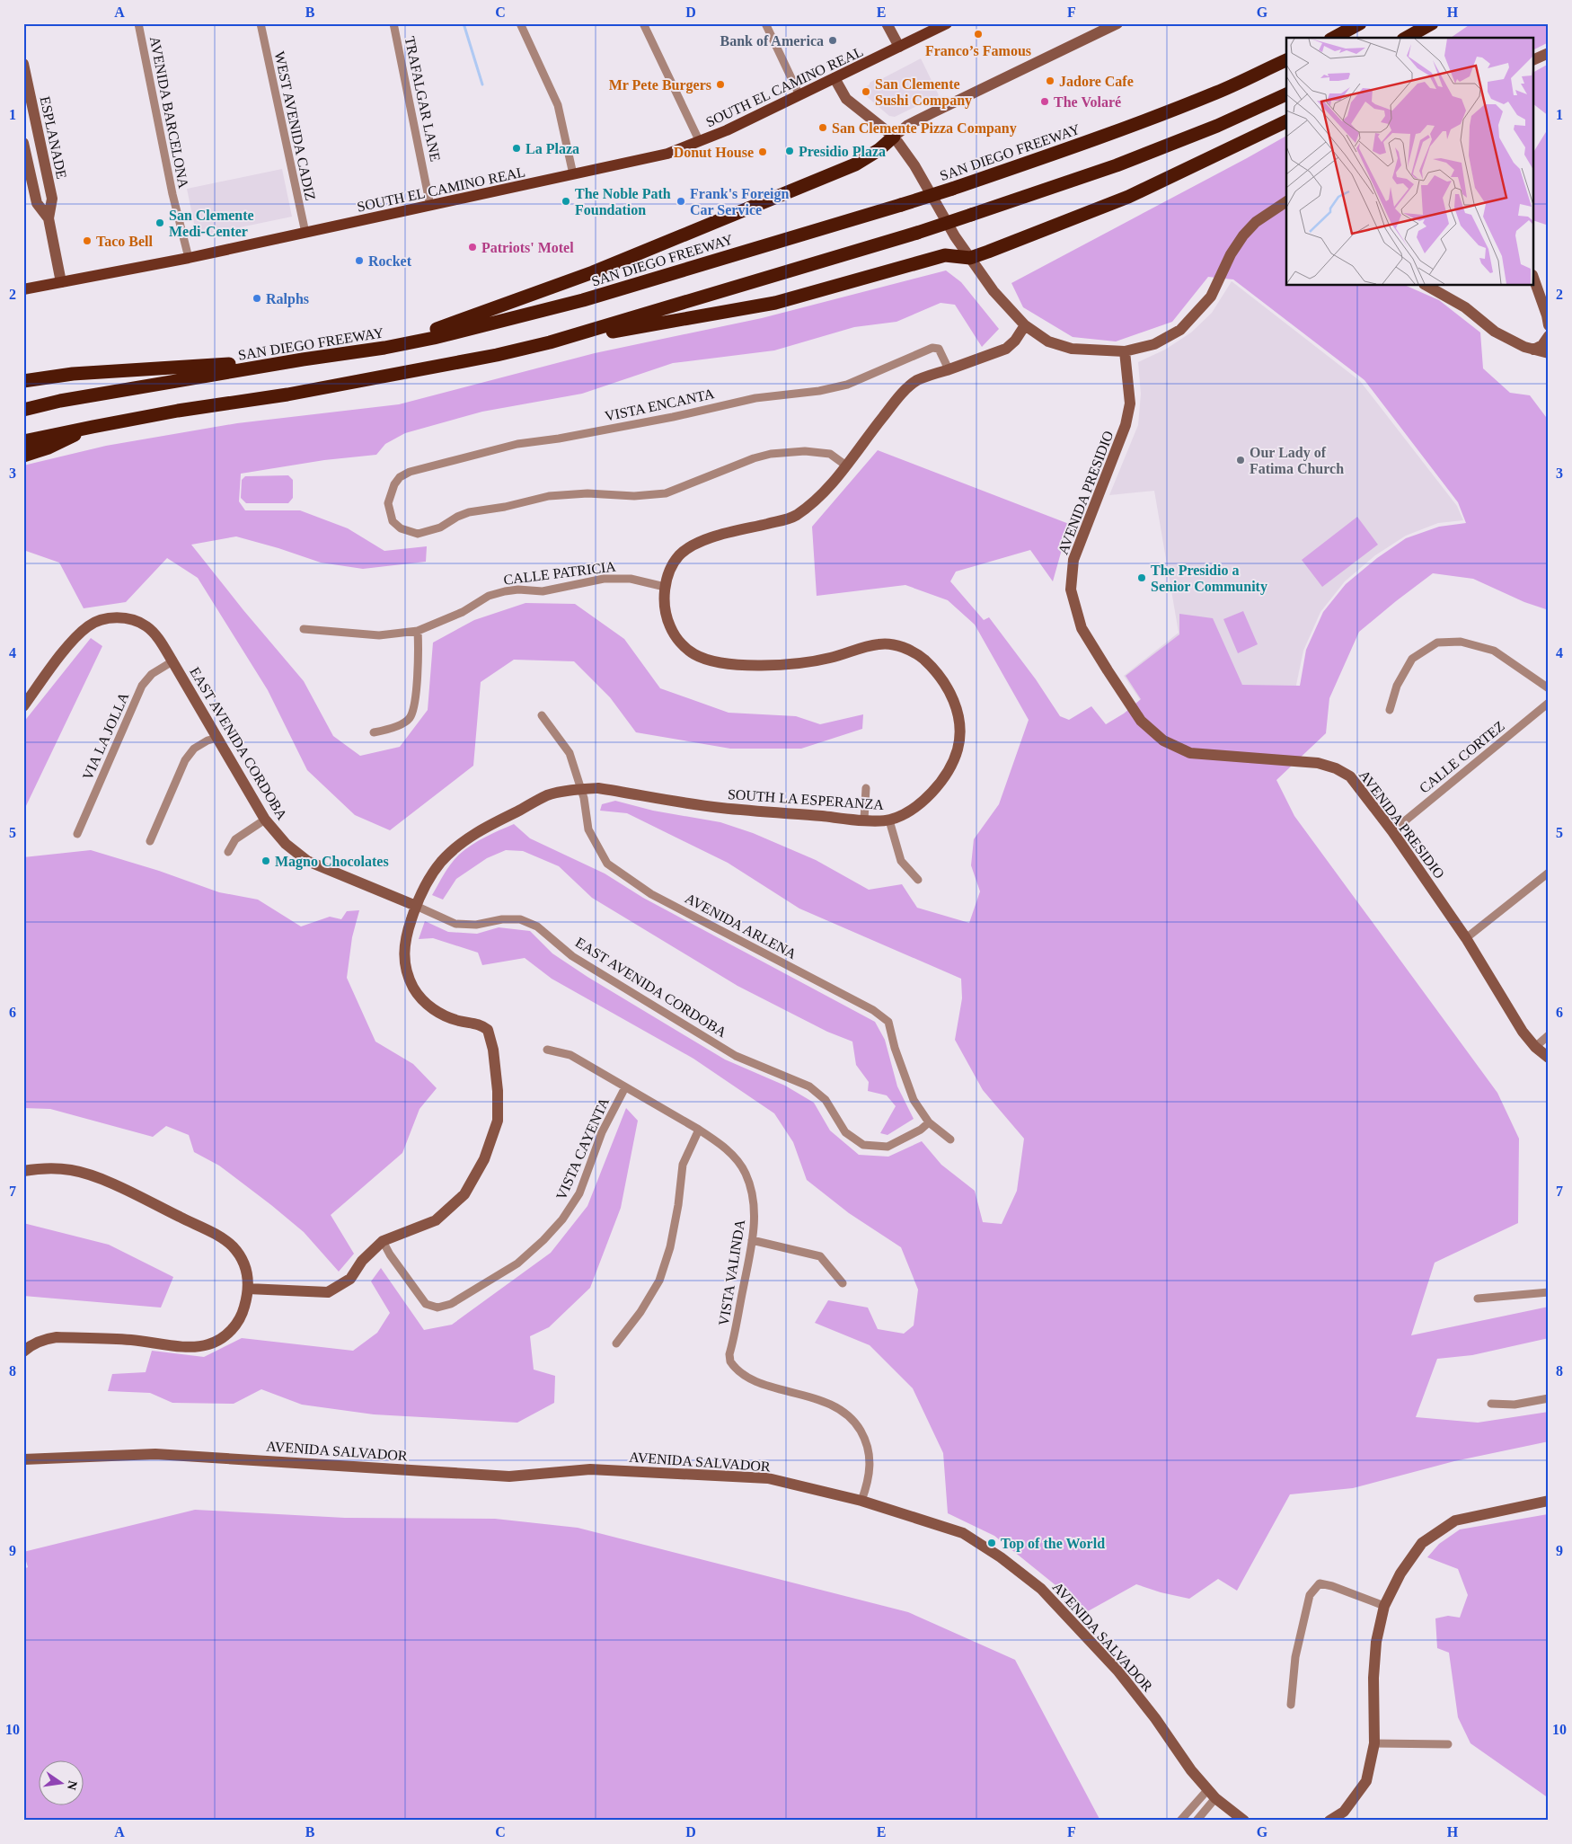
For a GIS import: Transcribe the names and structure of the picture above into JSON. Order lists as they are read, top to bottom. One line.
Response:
{"streets":{"highway":["SAN DIEGO FREEWAY"],"main road":["SOUTH EL CAMINO REAL"],"street":["TRAFALGAR LANE","AVENIDA BARCELONA","WEST AVENIDA CADIZ","ESPLANADE","VISTA ENCANTA","AVENIDA PRESIDIO","CALLE PATRICIA","VIA LA JOLLA","EAST AVENIDA CORDOBA","CALLE CORTEZ","SOUTH LA ESPERANZA","AVENIDA ARLENA","VISTA CAYENTA","VISTA VALINDA","AVENIDA SALVADOR"]},"crossings":[["SOUTH EL CAMINO REAL","TRAFALGAR LANE"],["SOUTH EL CAMINO REAL","AVENIDA BARCELONA"],["SOUTH EL CAMINO REAL","WEST AVENIDA CADIZ"],["SOUTH EL CAMINO REAL","ESPLANADE"],["VISTA ENCANTA","SOUTH LA ESPERANZA"],["AVENIDA PRESIDIO","CALLE CORTEZ"],["CALLE PATRICIA","SOUTH LA ESPERANZA"],["VIA LA JOLLA","EAST AVENIDA CORDOBA"],["EAST AVENIDA CORDOBA","SOUTH LA ESPERANZA"],["EAST AVENIDA CORDOBA","AVENIDA ARLENA"],["SOUTH LA ESPERANZA","AVENIDA ARLENA"],["SOUTH LA ESPERANZA","VISTA CAYENTA"],["VISTA CAYENTA","VISTA VALINDA"],["VISTA VALINDA","AVENIDA SALVADOR"]],"places":["Franco’s Famous","Bank of America","Jadore Cafe","Mr Pete Burgers","San Clemente Sushi Company","The Volaré","San Clemente Pizza Company","La Plaza","Presidio Plaza","Donut House","The Noble Path Foundation","Frank's Foreign Car Service","San Clemente Medi-Center","Taco Bell","Patriots' Motel","Rocket","Ralphs","Our Lady of Fatima Church","The Presidio a Senior Community","Magno Chocolates","Top of the World"],"north":"right","grid":{"columns":["A","B","C","D","E","F","G","H"],"rows":["1","2","3","4","5","6","7","8","9","10"]}}
